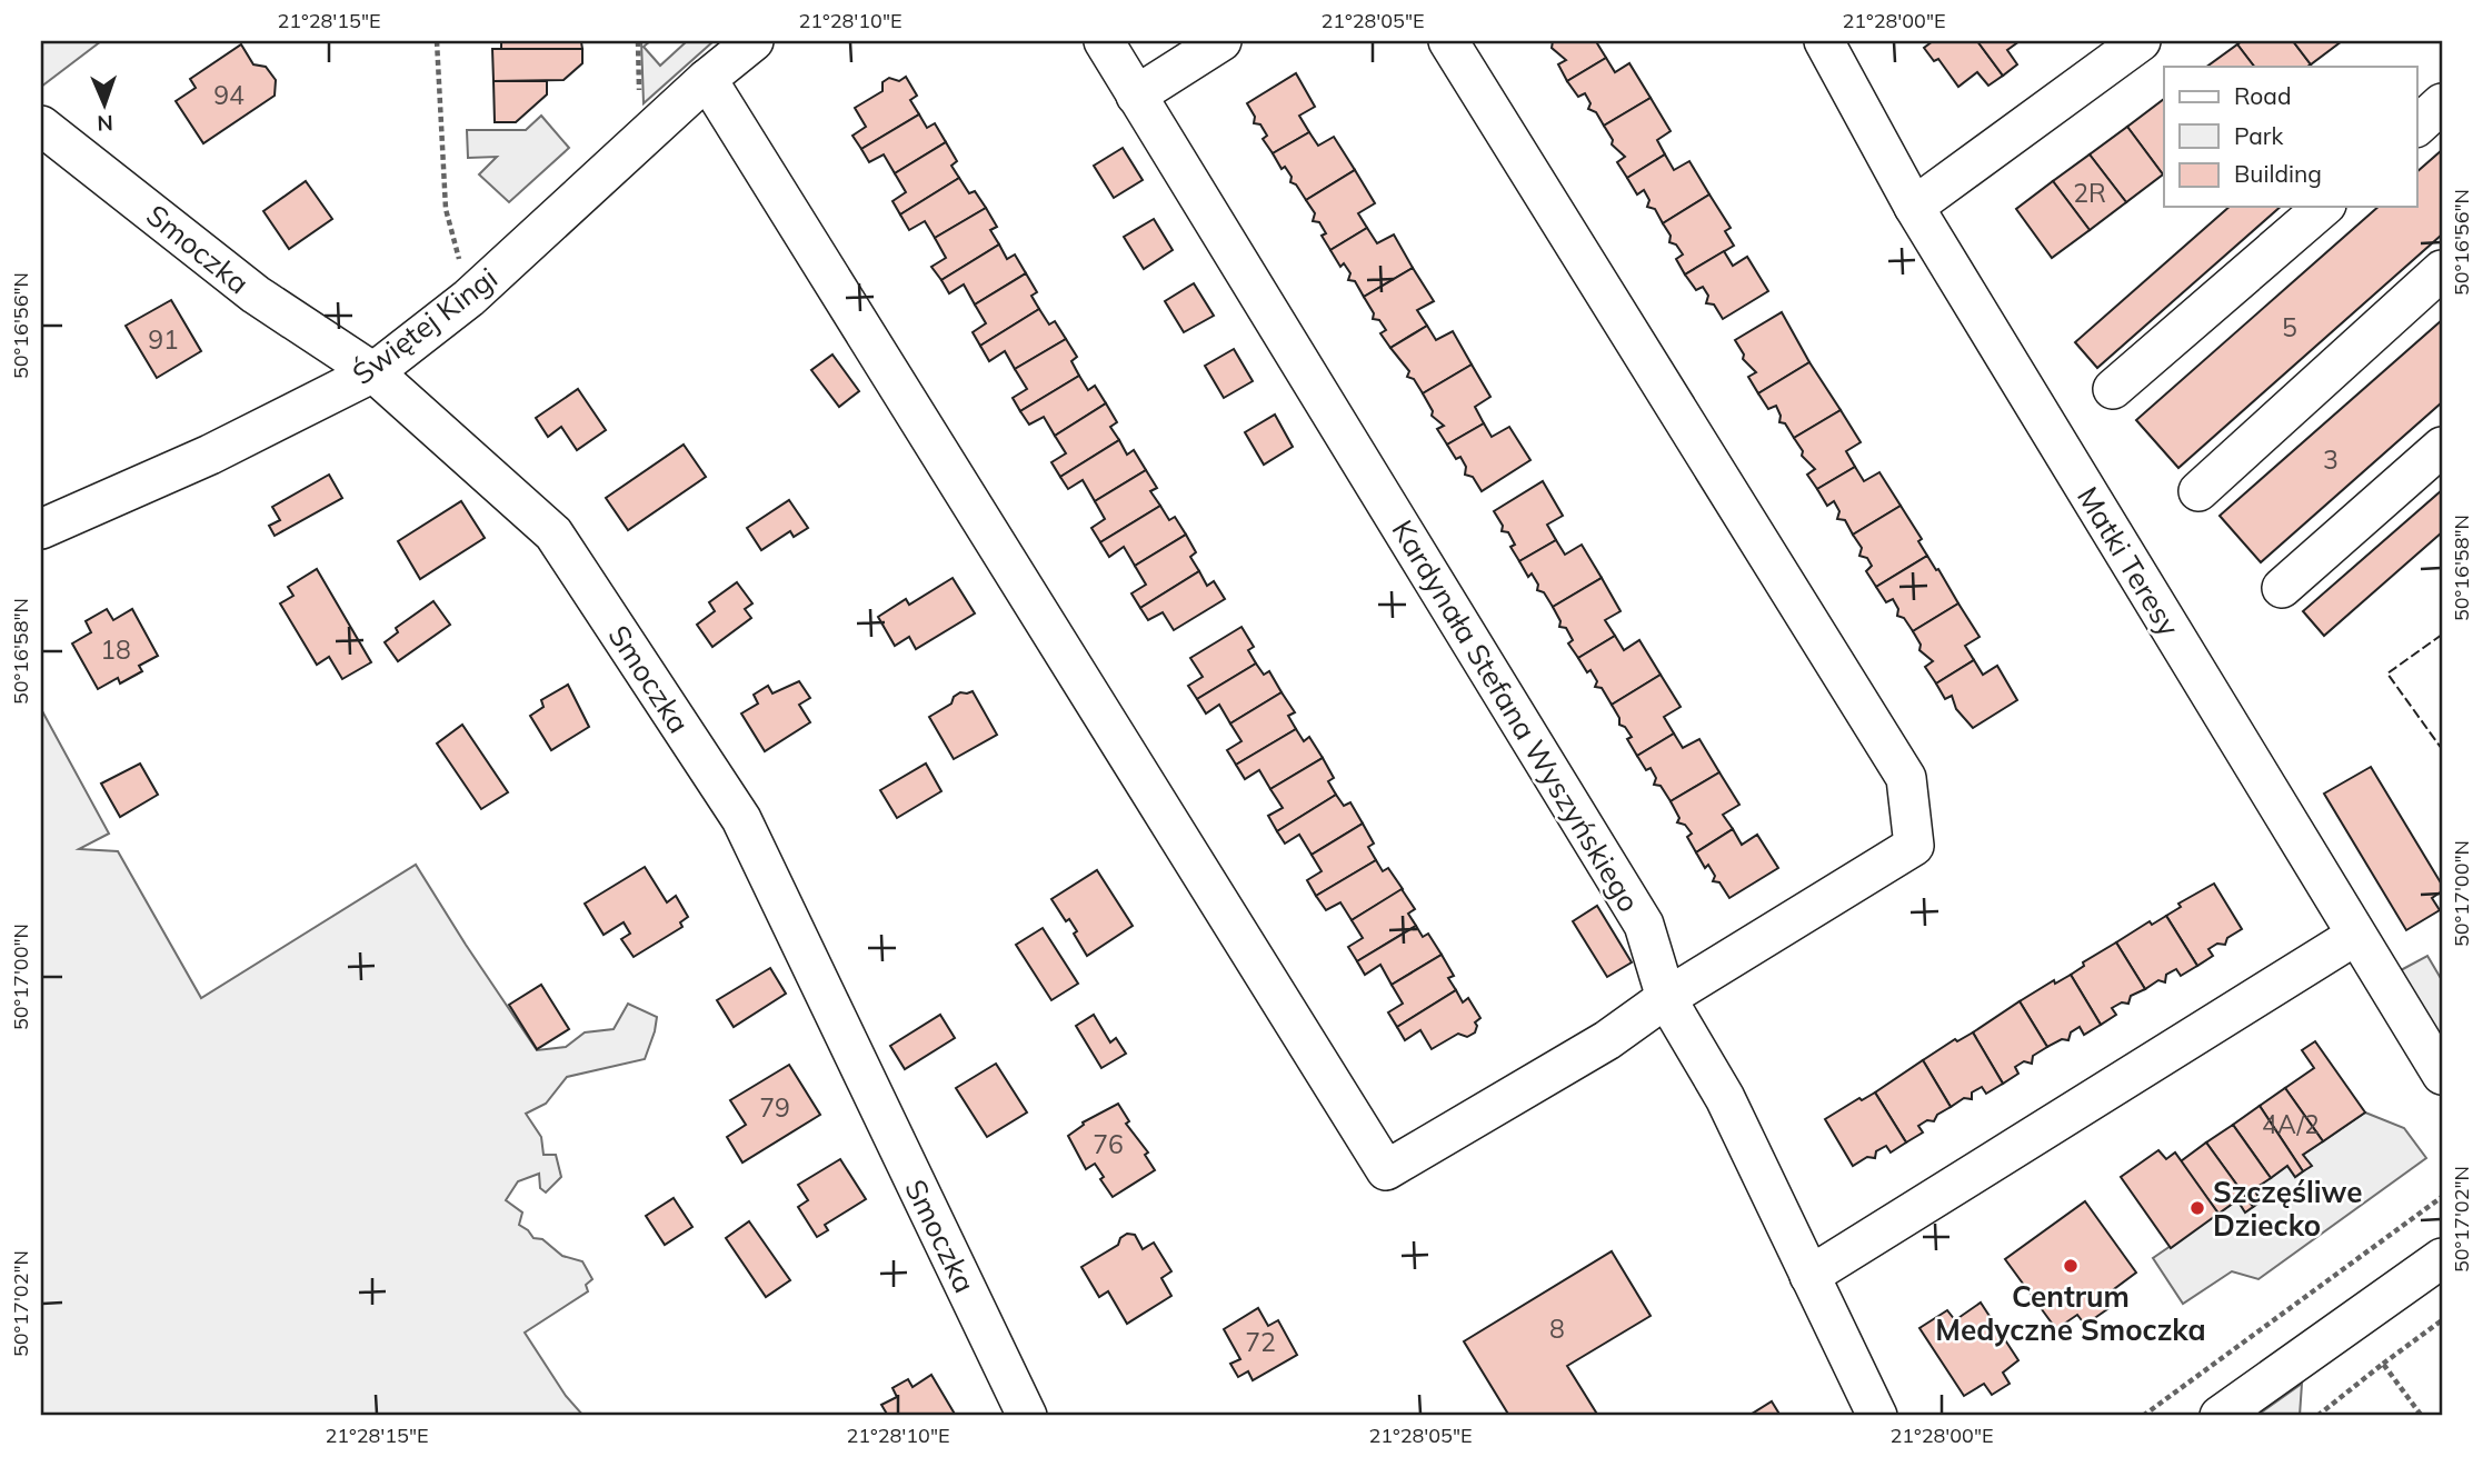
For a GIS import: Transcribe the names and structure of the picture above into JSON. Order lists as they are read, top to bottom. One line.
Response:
{"streets":{"street":["Smoczka","Świętej Kingi","Matki Teresy","Kardynała Stefana Wyszyńskiego"]},"crossings":[["Smoczka","Świętej Kingi"]],"places":["Szczęśliwe Dziecko","Centrum Medyczne Smoczka"],"house_numbers":["94","2R","5","91","3","18","79","4A/2","76","8","72"],"legend":["Road","Park","Building"],"north":"bottom","coordinates":["21°28'15\"E","21°28'10\"E","21°28'05\"E","21°28'00\"E","50°16'56\"N","50°16'58\"N","50°17'00\"N","50°17'02\"N"]}
